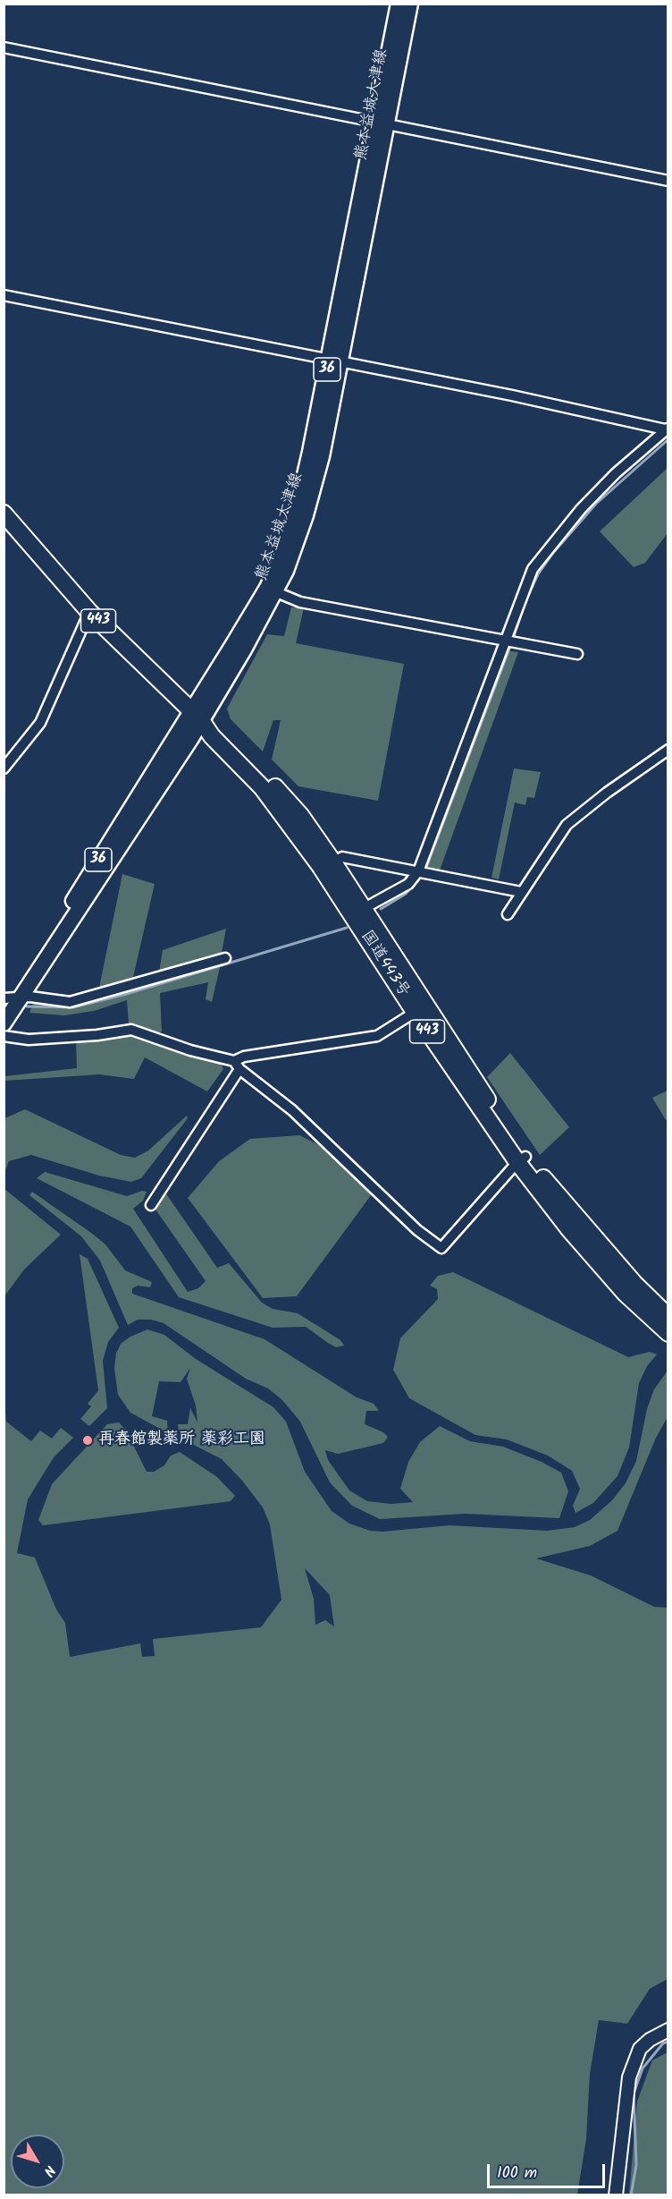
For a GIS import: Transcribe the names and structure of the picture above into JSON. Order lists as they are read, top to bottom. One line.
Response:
{"streets":{"highway":["443","国道443号"],"main road":["熊本益城大津線","36"]},"crossings":[["熊本益城大津線","国道443号"]],"places":["再春館製薬所 薬彩工園"],"scale_bar":"100 m","north":"bottom right"}
